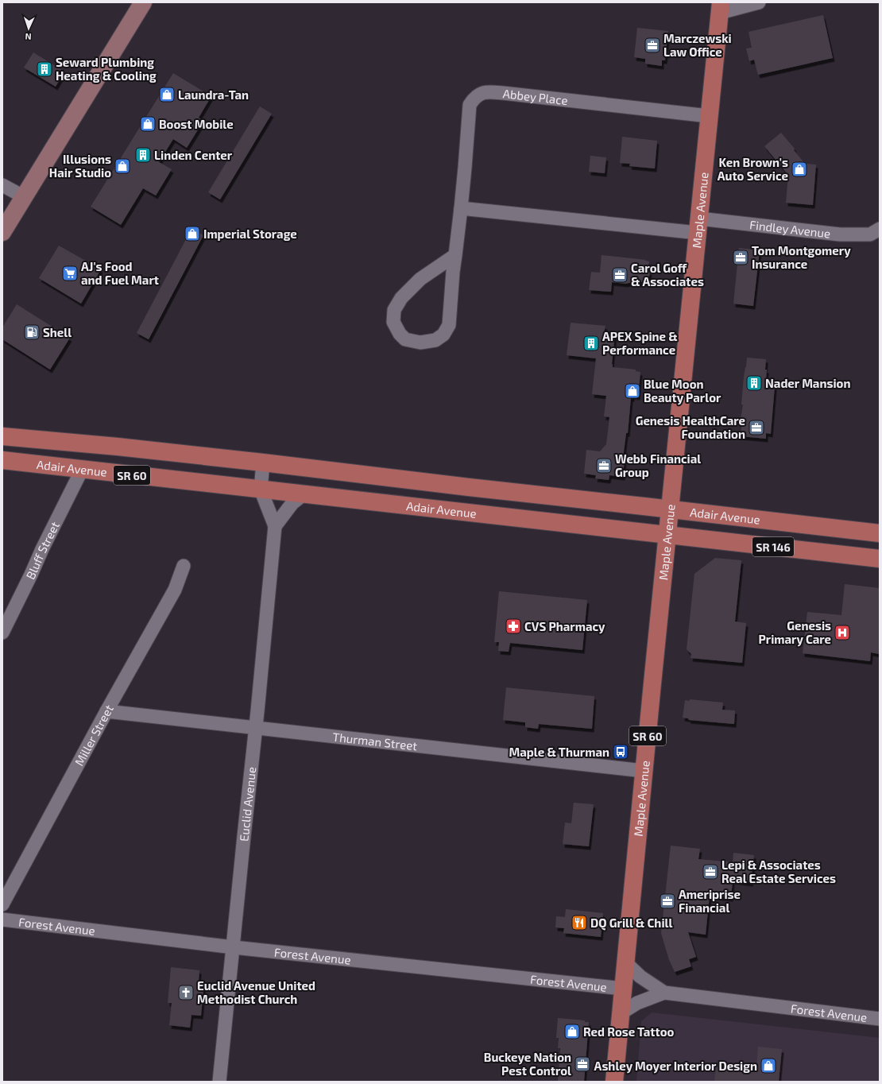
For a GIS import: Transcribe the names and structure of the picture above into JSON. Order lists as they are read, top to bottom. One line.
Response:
{"streets":{"main road":["Maple Avenue","Adair Avenue","SR 60","SR 146"],"street":["Abbey Place","Findley Avenue","Bluff Street","Miller Street","Thurman Street","Euclid Avenue","Forest Avenue"]},"crossings":[["Abbey Place","Maple Avenue"],["Maple Avenue","Findley Avenue"],["Maple Avenue","Adair Avenue"],["Maple Avenue","Thurman Street"],["Maple Avenue","Forest Avenue"],["Adair Avenue","Bluff Street"],["Adair Avenue","Euclid Avenue"],["Miller Street","Thurman Street"],["Thurman Street","Euclid Avenue"],["Euclid Avenue","Forest Avenue"]],"places":{"office":["Marczewski Law Office","Tom Montgomery Insurance","Carol Goff & Associates","Genesis HealthCare Foundation","Webb Financial Group","Lepi & Associates Real Estate Services","Ameriprise Financial","Buckeye Nation Pest Control"],"building":["Seward Plumbing Heating & Cooling","Linden Center","APEX Spine & Performance","Nader Mansion"],"shop":["Laundra-Tan","Boost Mobile","Illusions Hair Studio","Ken Brown's Auto Service","Imperial Storage","Blue Moon Beauty Parlor","Red Rose Tattoo","Ashley Moyer Interior Design"],"supermarket":["AJ's Food and Fuel Mart"],"fuel station":["Shell"],"pharmacy":["CVS Pharmacy"],"hospital":["Genesis Primary Care"],"bus stop":["Maple & Thurman"],"restaurant":["DQ Grill & Chill"],"church":["Euclid Avenue United Methodist Church"]},"north":"bottom"}
